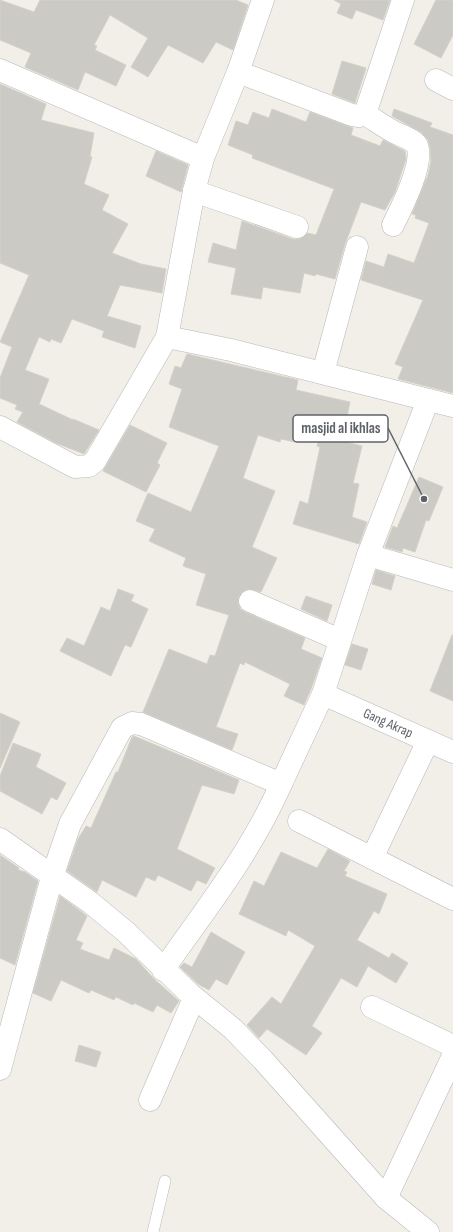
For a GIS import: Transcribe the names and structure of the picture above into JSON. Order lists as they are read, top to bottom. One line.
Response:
{"streets":{"street":["Gang Akrap"]},"places":["masjid al ikhlas"]}
